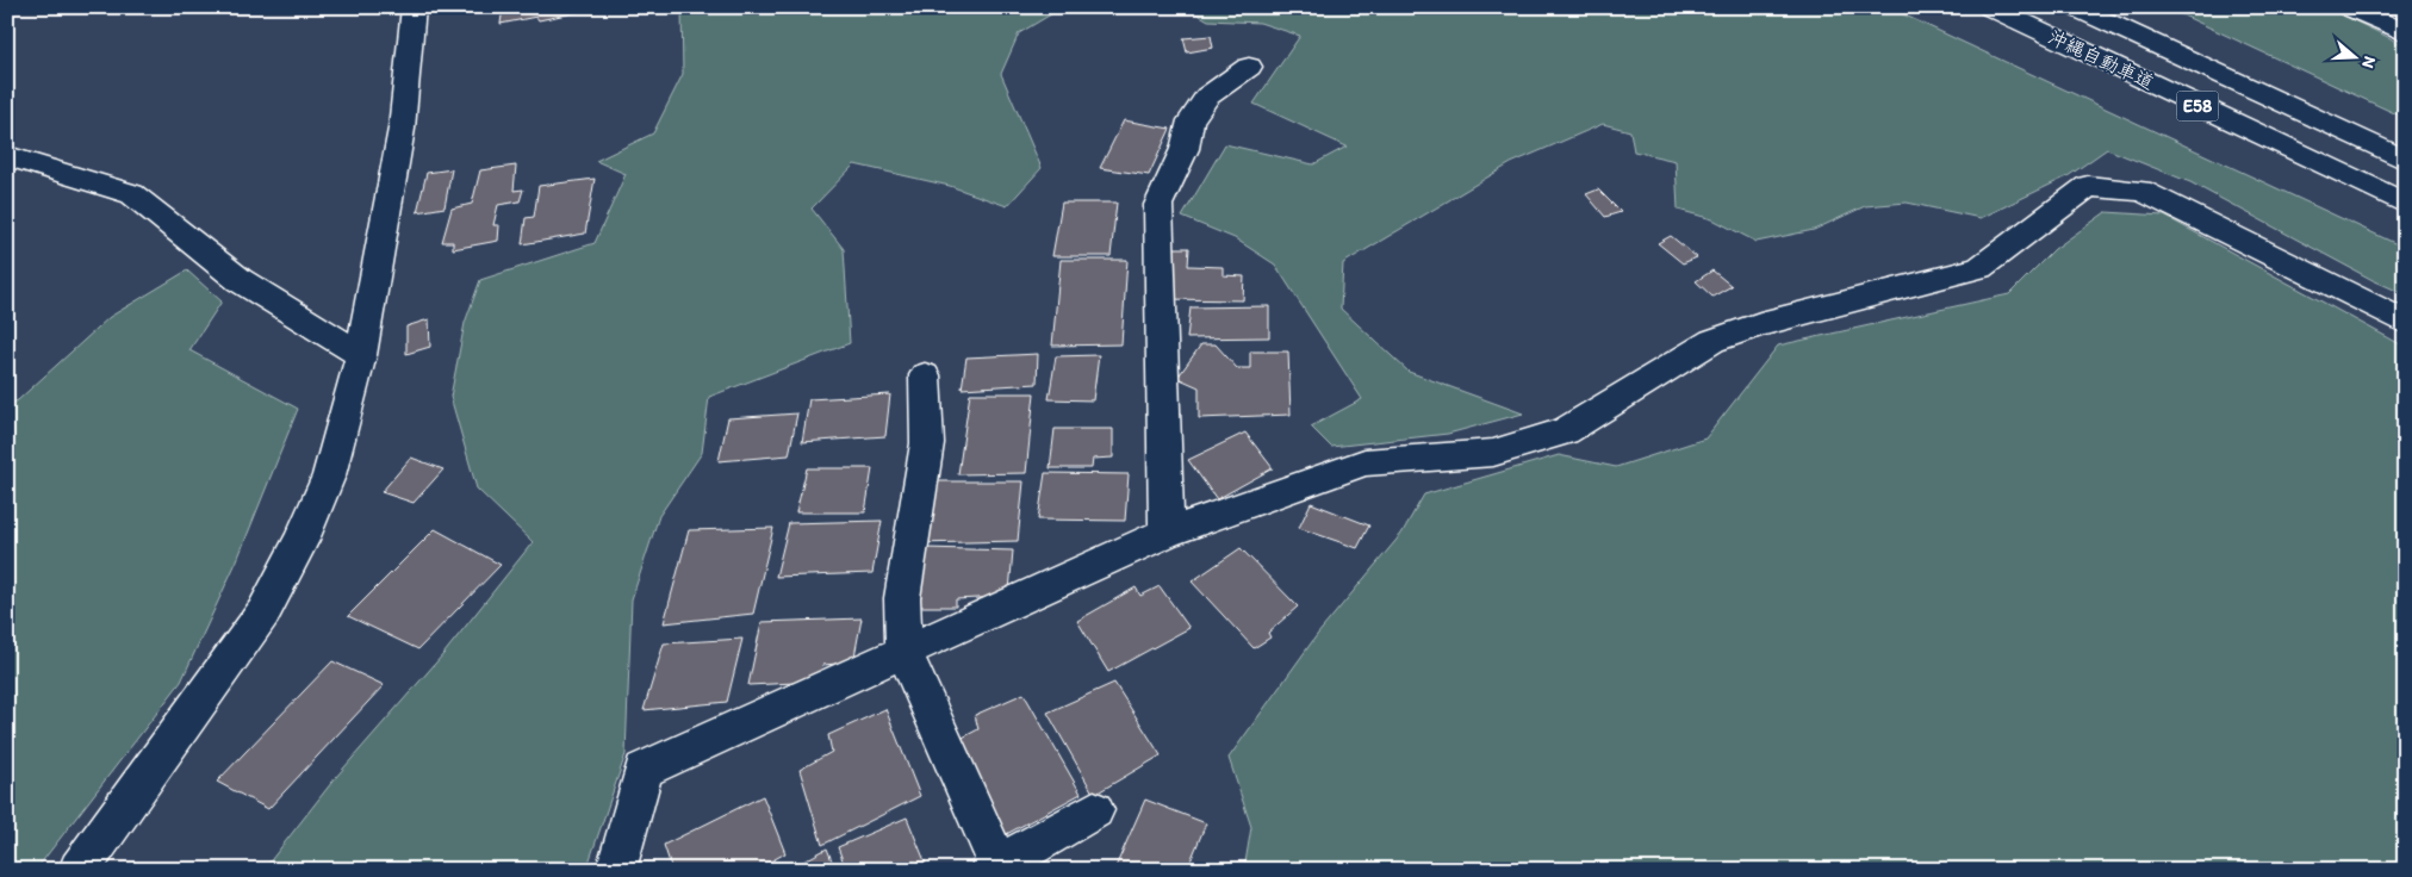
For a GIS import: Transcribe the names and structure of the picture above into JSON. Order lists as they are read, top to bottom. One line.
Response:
{"streets":{"main road":["沖縄自動車道","E58"]},"north":"right"}
